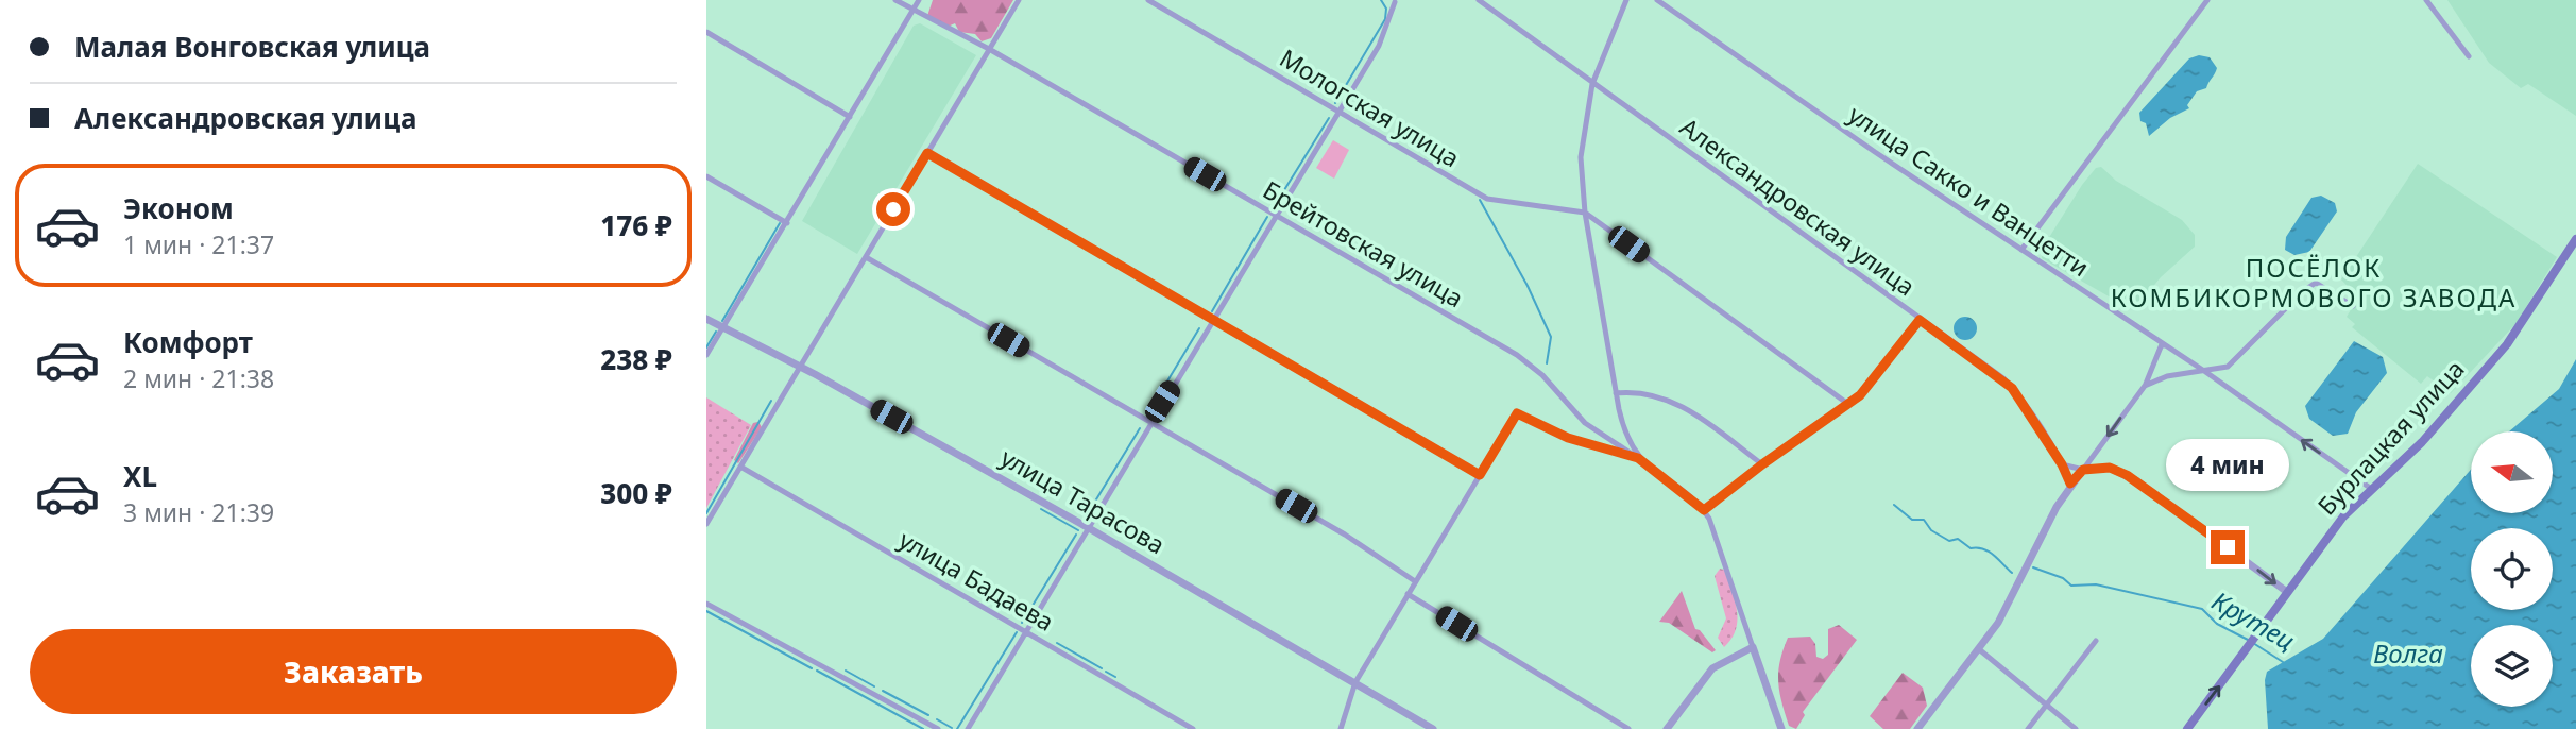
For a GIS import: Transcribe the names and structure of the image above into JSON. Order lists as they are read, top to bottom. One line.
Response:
{"streets":{"main road":["Бурлацкая улица"],"street":["Мологская улица","улица Сакко и Ванцетти","Александровская улица","Брейтовская улица","улица Тарасова","улица Бадаева"]},"districts":["ПОСЁЛОК КОМБИКОРМОВОГО ЗАВОДА"],"water":["Крутец","Волга"],"north":"left","page":{"banner":["Малая Вонговская улица","Александровская улица"],"list":[{"name":"Эконом","note":"1 мин · 21:37","value":"176 ₽"},{"name":"Комфорт","note":"2 мин · 21:38","value":"238 ₽"},{"name":"XL","note":"3 мин · 21:39","value":"300 ₽"}],"bubble":"4 мин","buttons":"Заказать"}}
